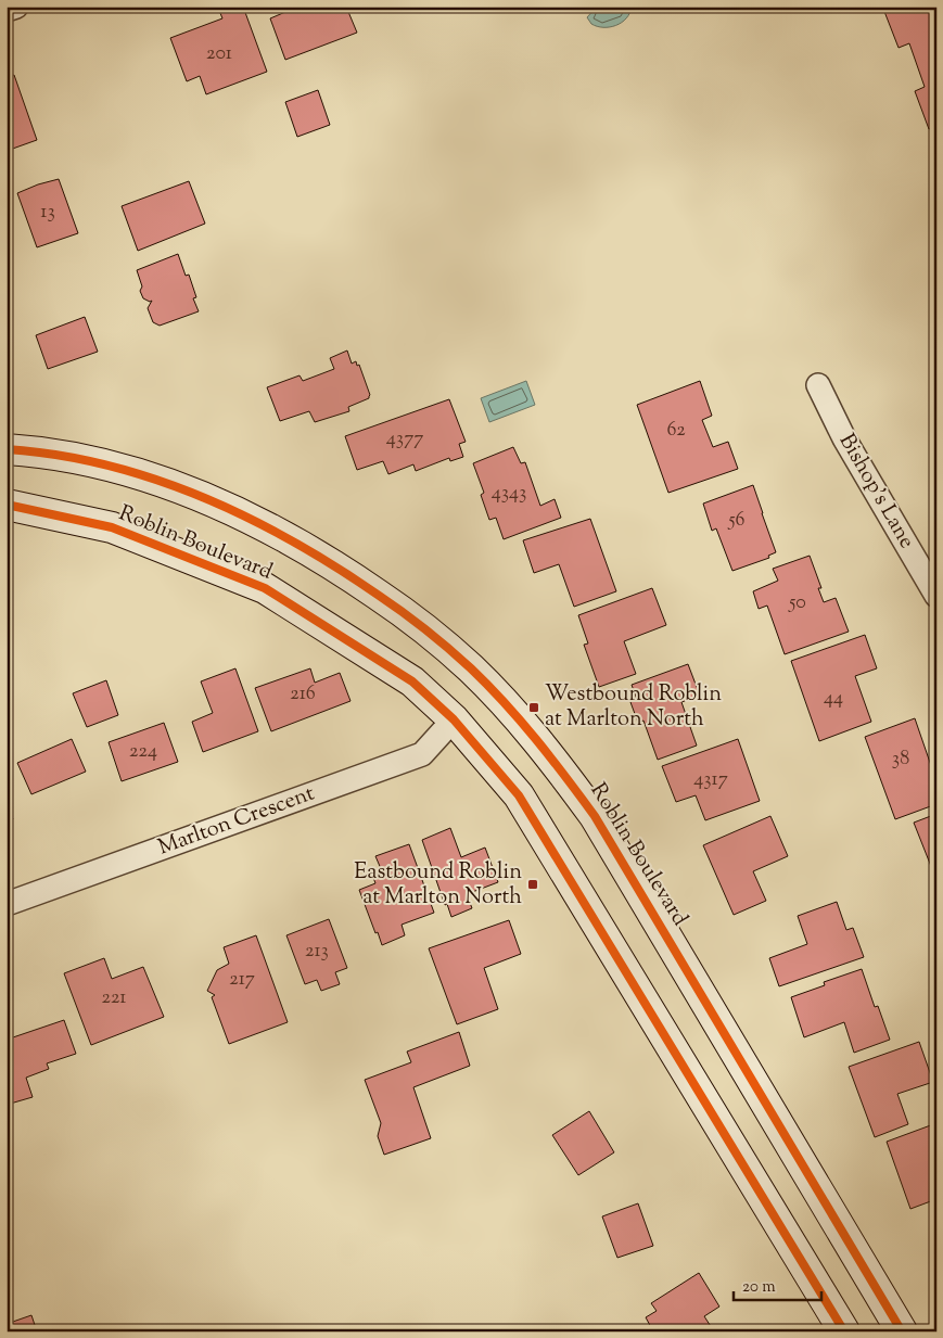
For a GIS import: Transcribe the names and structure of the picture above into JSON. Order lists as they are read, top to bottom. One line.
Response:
{"streets":{"main road":["Roblin Boulevard"],"street":["Bishop's Lane","Marlton Crescent"]},"crossings":[["Roblin Boulevard","Marlton Crescent"]],"places":{"transit":["Westbound Roblin at Marlton North","Eastbound Roblin at Marlton North"]},"house_numbers":["201","13","62","4377","4343","56","50","216","44","224","38","4317","213","217","221"],"scale_bar":"20 m"}
